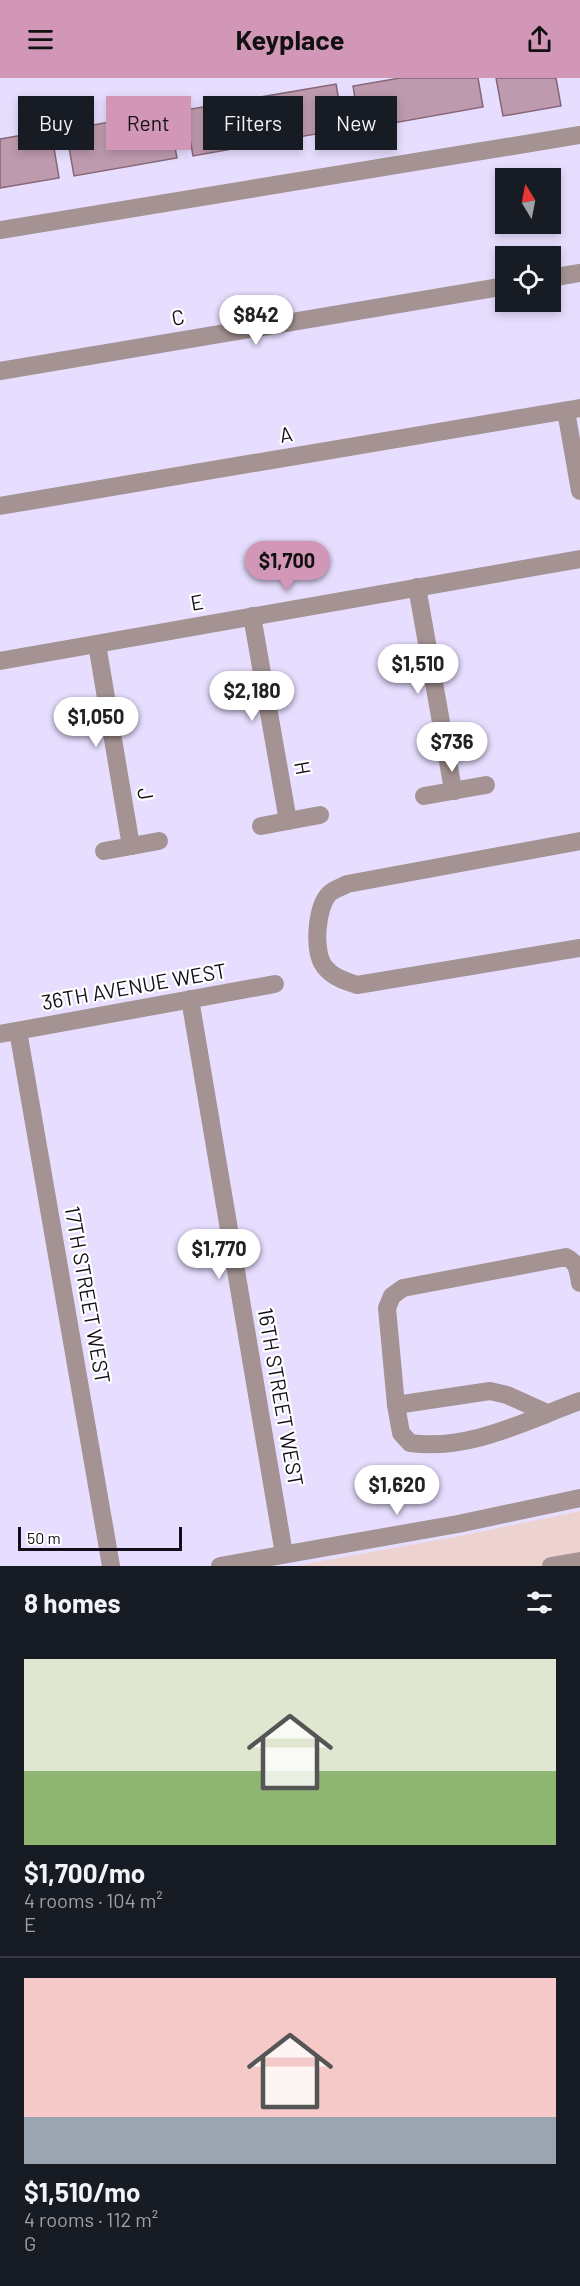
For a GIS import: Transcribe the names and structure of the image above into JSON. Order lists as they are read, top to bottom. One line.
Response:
{"streets":{"street":["C","A","E","H","J","36TH AVENUE WEST","17TH STREET WEST","16TH STREET WEST"]},"crossings":[["E","H"],["E","J"],["36TH AVENUE WEST","17TH STREET WEST"],["36TH AVENUE WEST","16TH STREET WEST"]],"scale_bar":"50 m","north":"top","page":{"header":"Keyplace","chip":["Buy","Rent","Filters","New"],"price":["$842","$1,700","$1,510","$2,180","$1,050","$736","$1,770","$1,620"],"scale":"50 m","heading":"8 homes","list":[{"name":"$1,700/mo","note":"4 rooms · 104 m² · E"},{"name":"$1,510/mo","note":"4 rooms · 112 m² · G"}]}}
